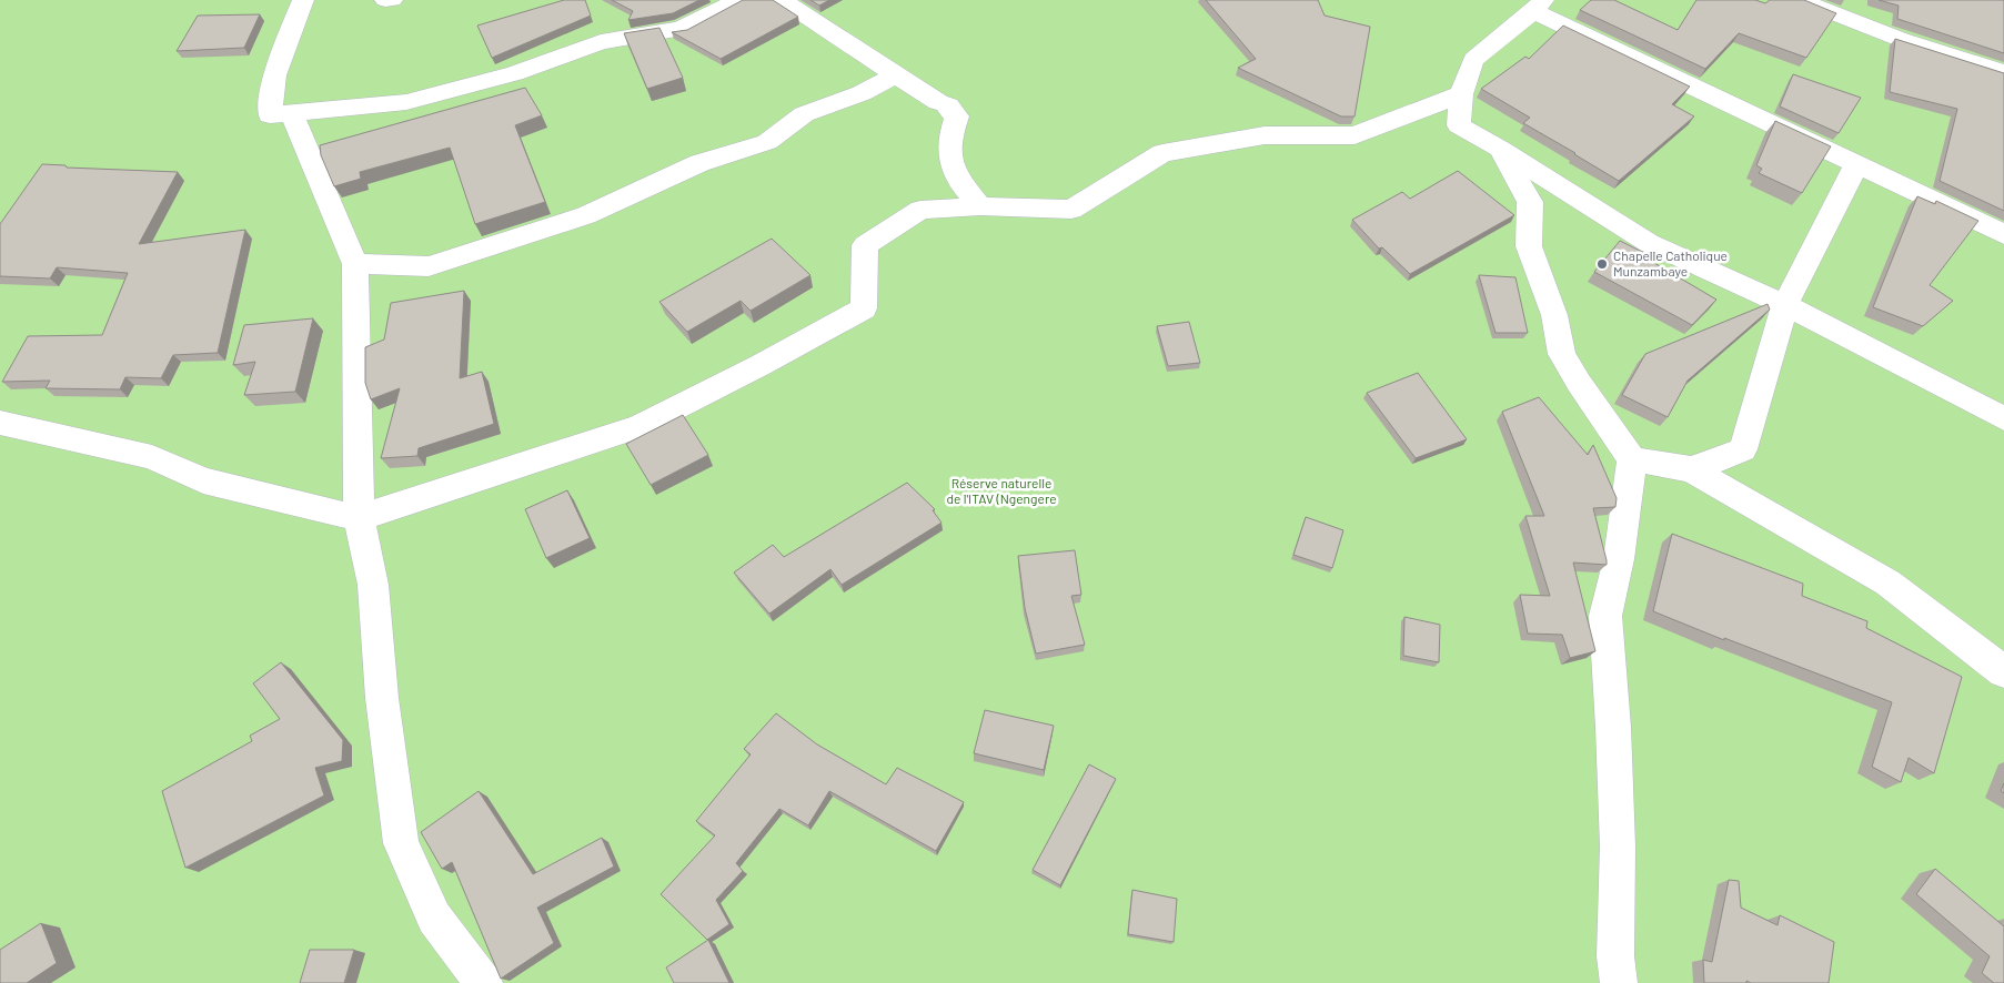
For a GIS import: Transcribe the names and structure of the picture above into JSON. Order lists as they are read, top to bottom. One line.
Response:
{"parks":["Réserve naturelle de l'ITAV (Ngengere"],"places":["Chapelle Catholique Munzambaye"]}
